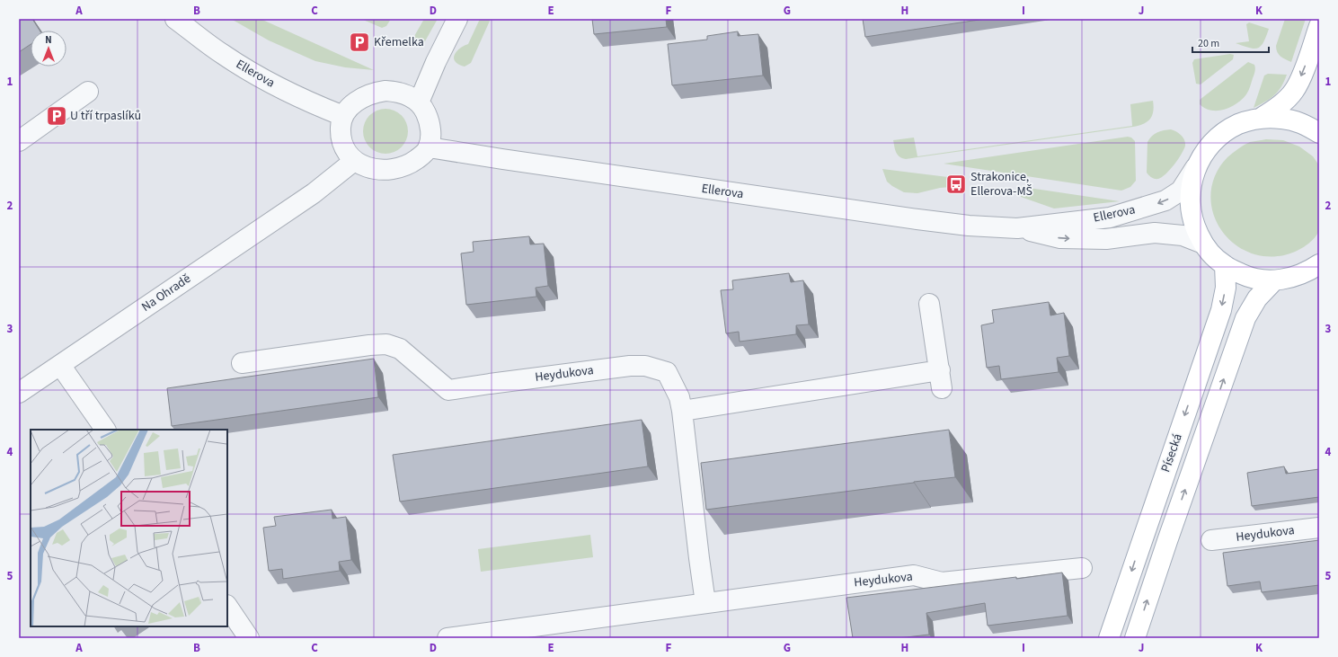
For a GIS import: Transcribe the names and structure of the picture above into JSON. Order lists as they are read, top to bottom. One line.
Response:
{"streets":{"main road":["Písecká"],"street":["Ellerova","Na Ohradě","Heydukova"]},"crossings":[["Ellerova","Na Ohradě"]],"places":{"parking":["Křemelka","U tří trpaslíků"],"bus stop":["Strakonice, Ellerova-MŠ"]},"scale_bar":"20 m","north":"top","grid":{"columns":["A","B","C","D","E","F","G","H","I","J","K"],"rows":["1","2","3","4","5"]}}
